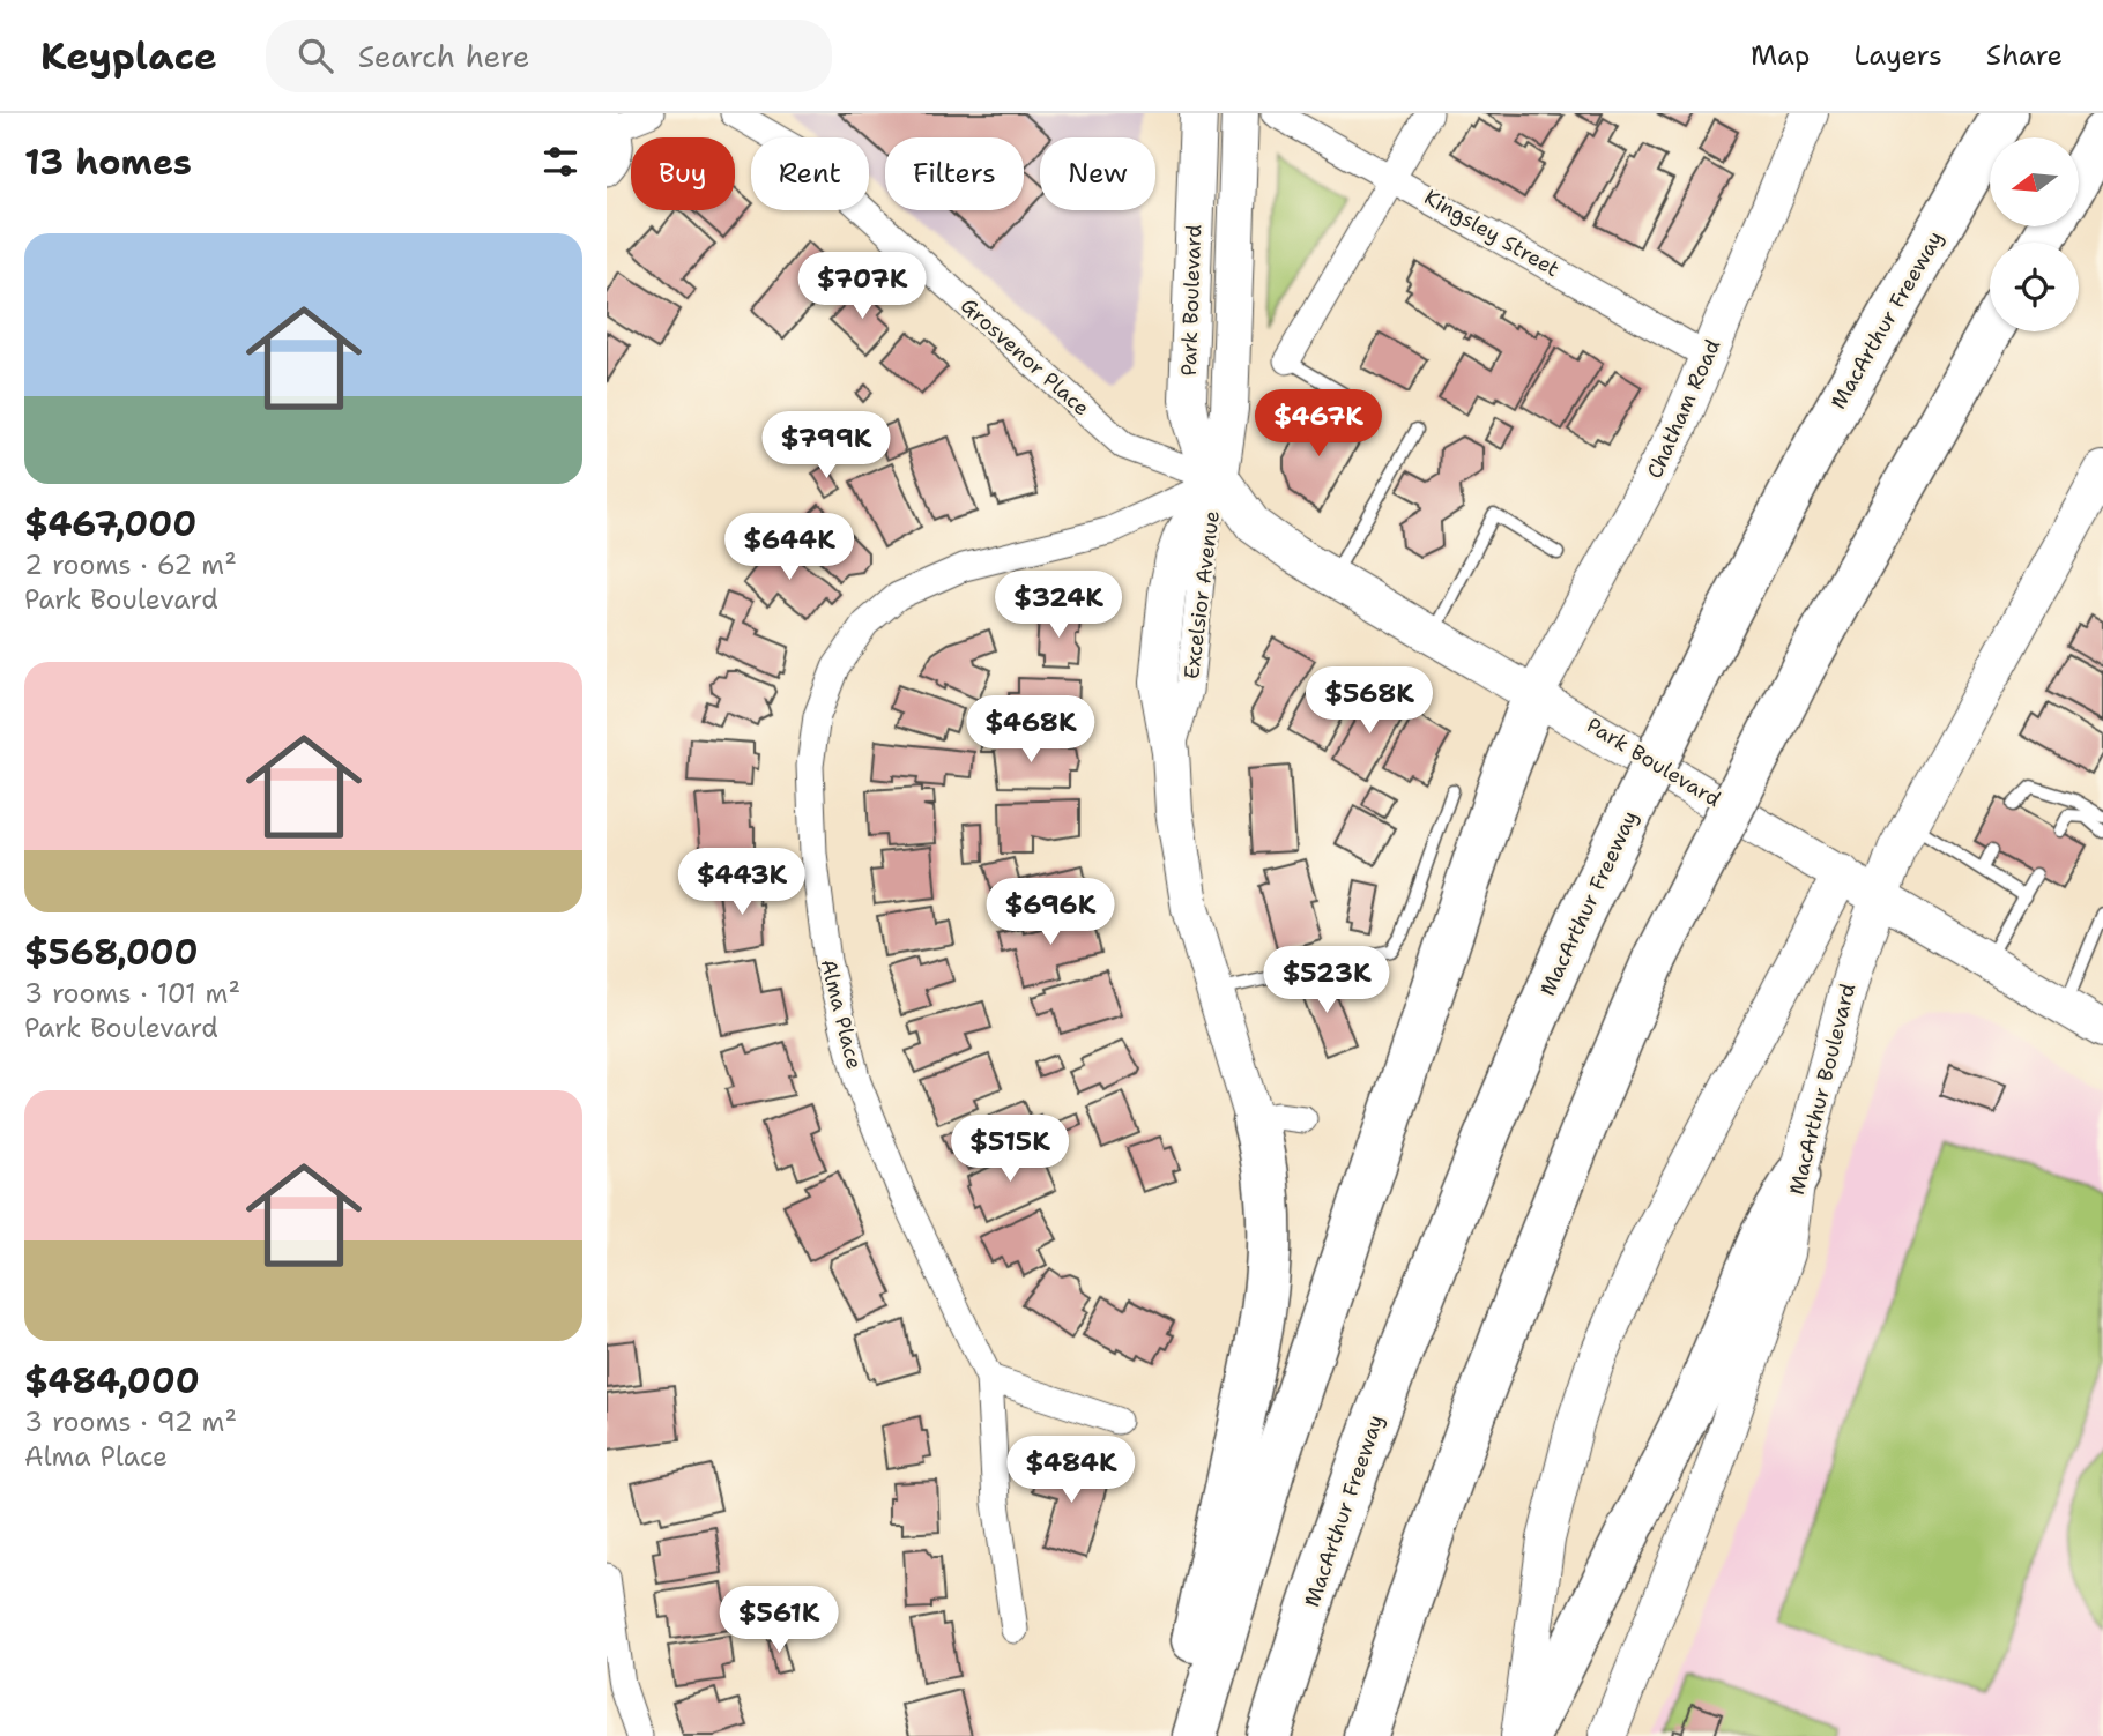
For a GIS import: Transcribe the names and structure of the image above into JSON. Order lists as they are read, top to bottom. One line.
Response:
{"streets":{"highway":["MacArthur Freeway"],"main road":["Park Boulevard","Chatham Road","Excelsior Avenue","MacArthur Boulevard"],"street":["Kingsley Street","Grosvenor Place","Alma Place"]},"crossings":[["Kingsley Street","Chatham Road"],["Park Boulevard","Grosvenor Place"],["Park Boulevard","Chatham Road"],["Park Boulevard","Excelsior Avenue"],["Park Boulevard","Alma Place"],["Park Boulevard","MacArthur Boulevard"],["Grosvenor Place","Excelsior Avenue"],["Grosvenor Place","Alma Place"],["Excelsior Avenue","Alma Place"]],"north":"left","page":{"header":"Keyplace","search":"Search here","nav":["Map","Layers","Share"],"heading":"13 homes","chip":["Buy","Rent","Filters","New"],"list":[{"name":"$467,000","note":"2 rooms · 62 m² · Park Boulevard"},{"name":"$568,000","note":"3 rooms · 101 m² · Park Boulevard"},{"name":"$484,000","note":"3 rooms · 92 m² · Alma Place"}],"price":["$707K","$467K","$799K","$644K","$324K","$568K","$468K","$443K","$696K","$523K","$515K","$484K","$561K"]}}
